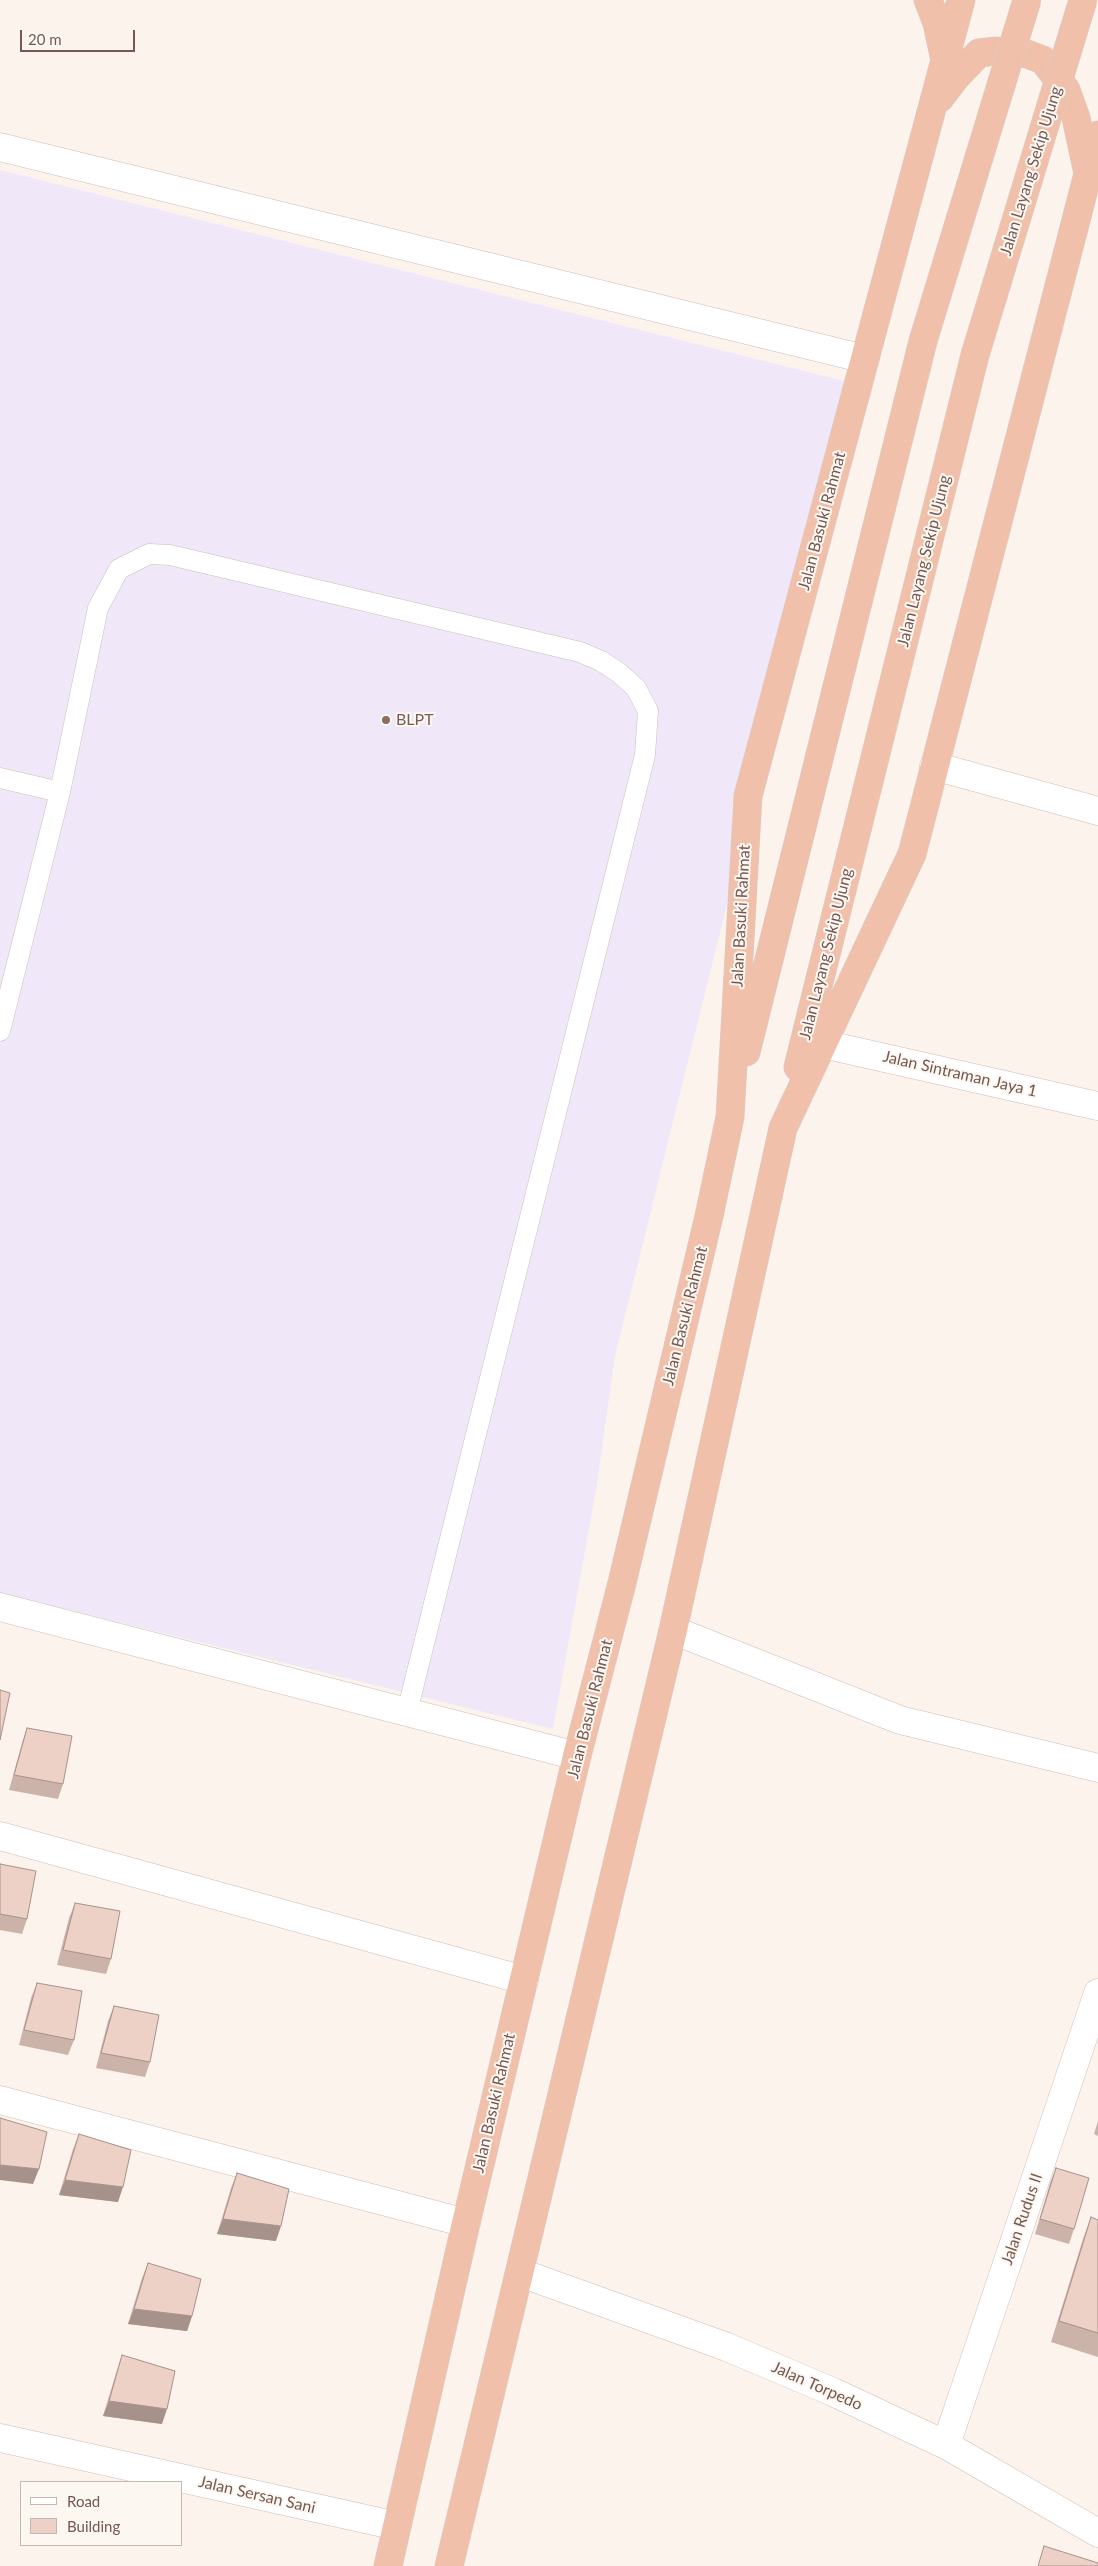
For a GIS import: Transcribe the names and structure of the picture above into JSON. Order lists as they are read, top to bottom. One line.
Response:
{"streets":{"highway":["Jalan Layang Sekip Ujung","Jalan Basuki Rahmat"],"street":["Jalan Sintraman Jaya 1","Jalan Rudus II","Jalan Torpedo","Jalan Sersan Sani"]},"crossings":[["Jalan Basuki Rahmat","Jalan Sersan Sani"],["Jalan Rudus II","Jalan Torpedo"]],"places":["BLPT"],"legend":["Road","Building"],"scale_bar":"20 m"}
